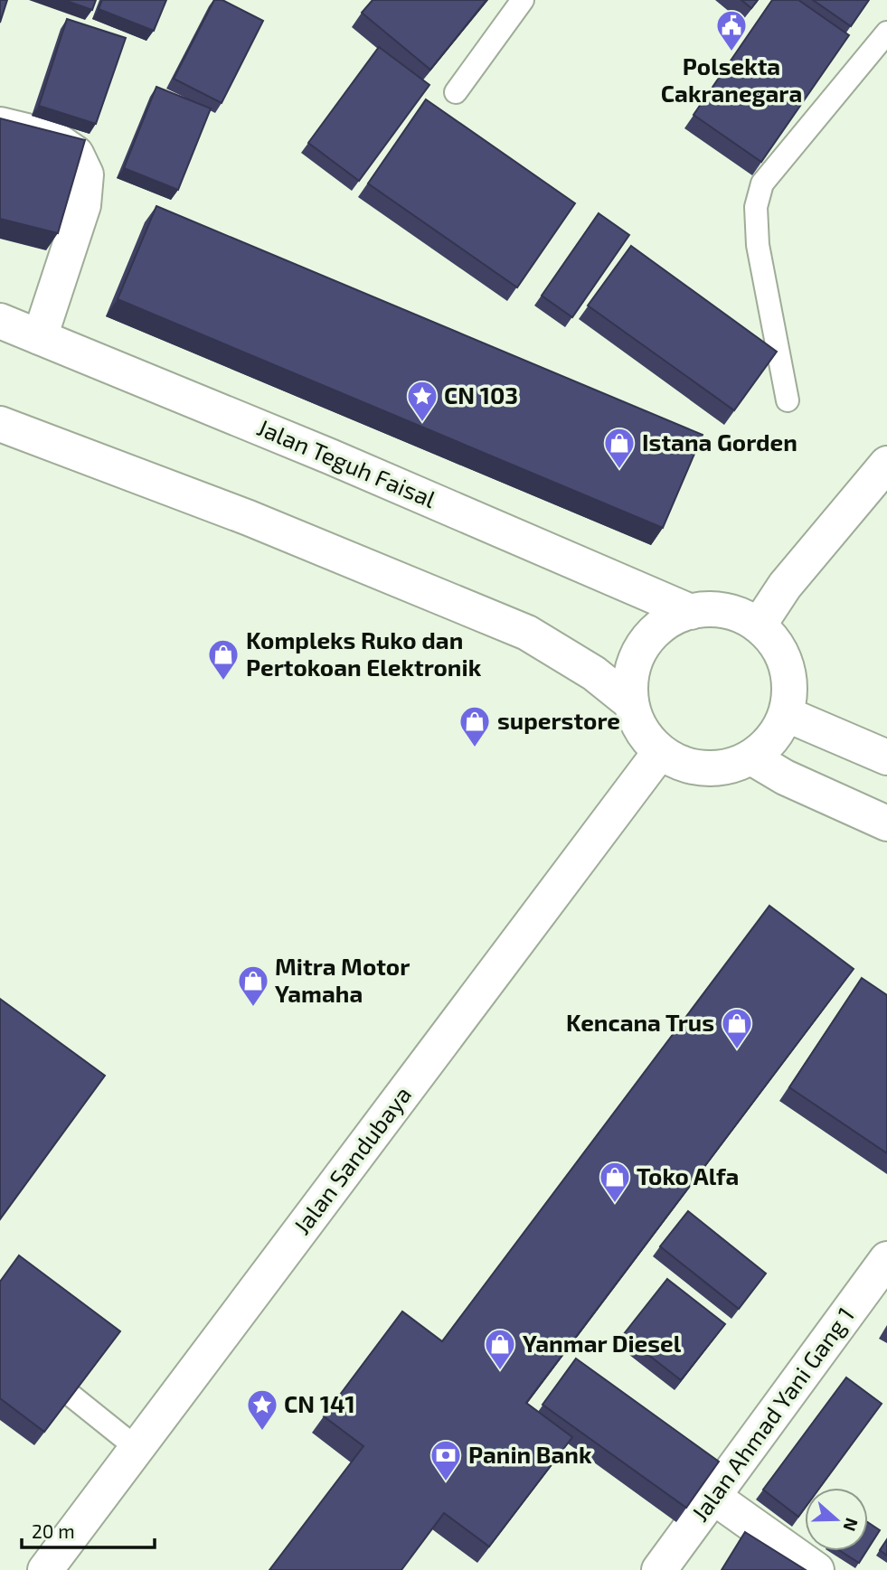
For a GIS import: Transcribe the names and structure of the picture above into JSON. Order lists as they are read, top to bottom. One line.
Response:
{"streets":{"main road":["Jalan Teguh Faisal","Jalan Sandubaya","Jalan Ahmad Yani Gang 1"]},"crossings":[["Jalan Teguh Faisal","Jalan Sandubaya"]],"places":{"public building":["Polsekta Cakranegara"],"place":["CN 103","CN 141"],"shop":["Istana Gorden","Kompleks Ruko dan Pertokoan Elektronik","superstore","Mitra Motor Yamaha","Kencana Trus","Toko Alfa","Yanmar Diesel"],"bank":["Panin Bank"]},"scale_bar":"20 m","north":"right"}
